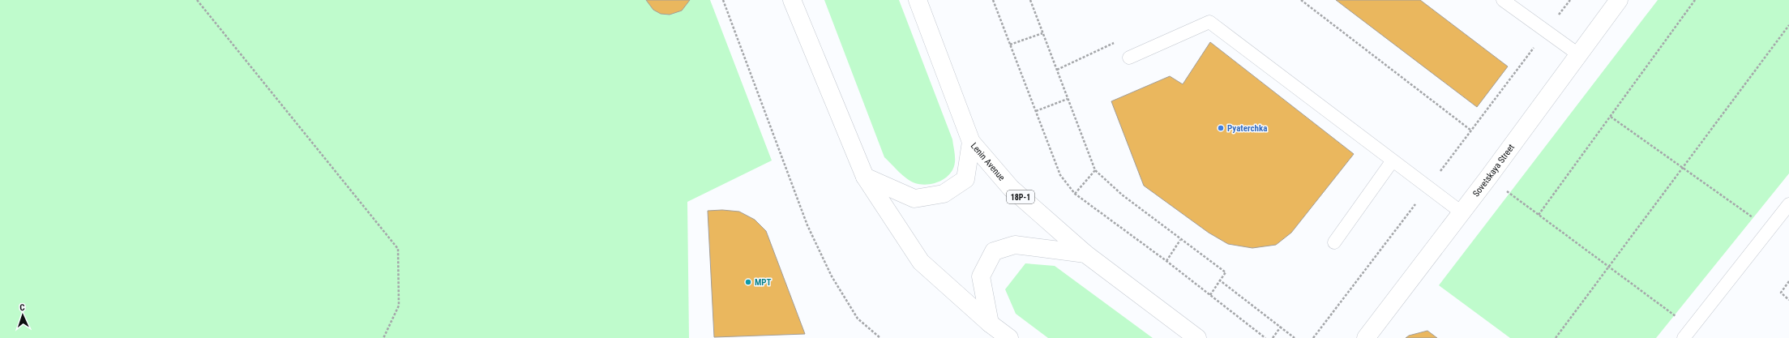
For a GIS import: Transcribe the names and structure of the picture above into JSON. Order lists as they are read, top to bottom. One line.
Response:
{"streets":{"main road":["Lenin Avenue","Sovetskaya Street","18Р-1"]},"places":["Pyaterchka","МРТ"],"north":"top"}
